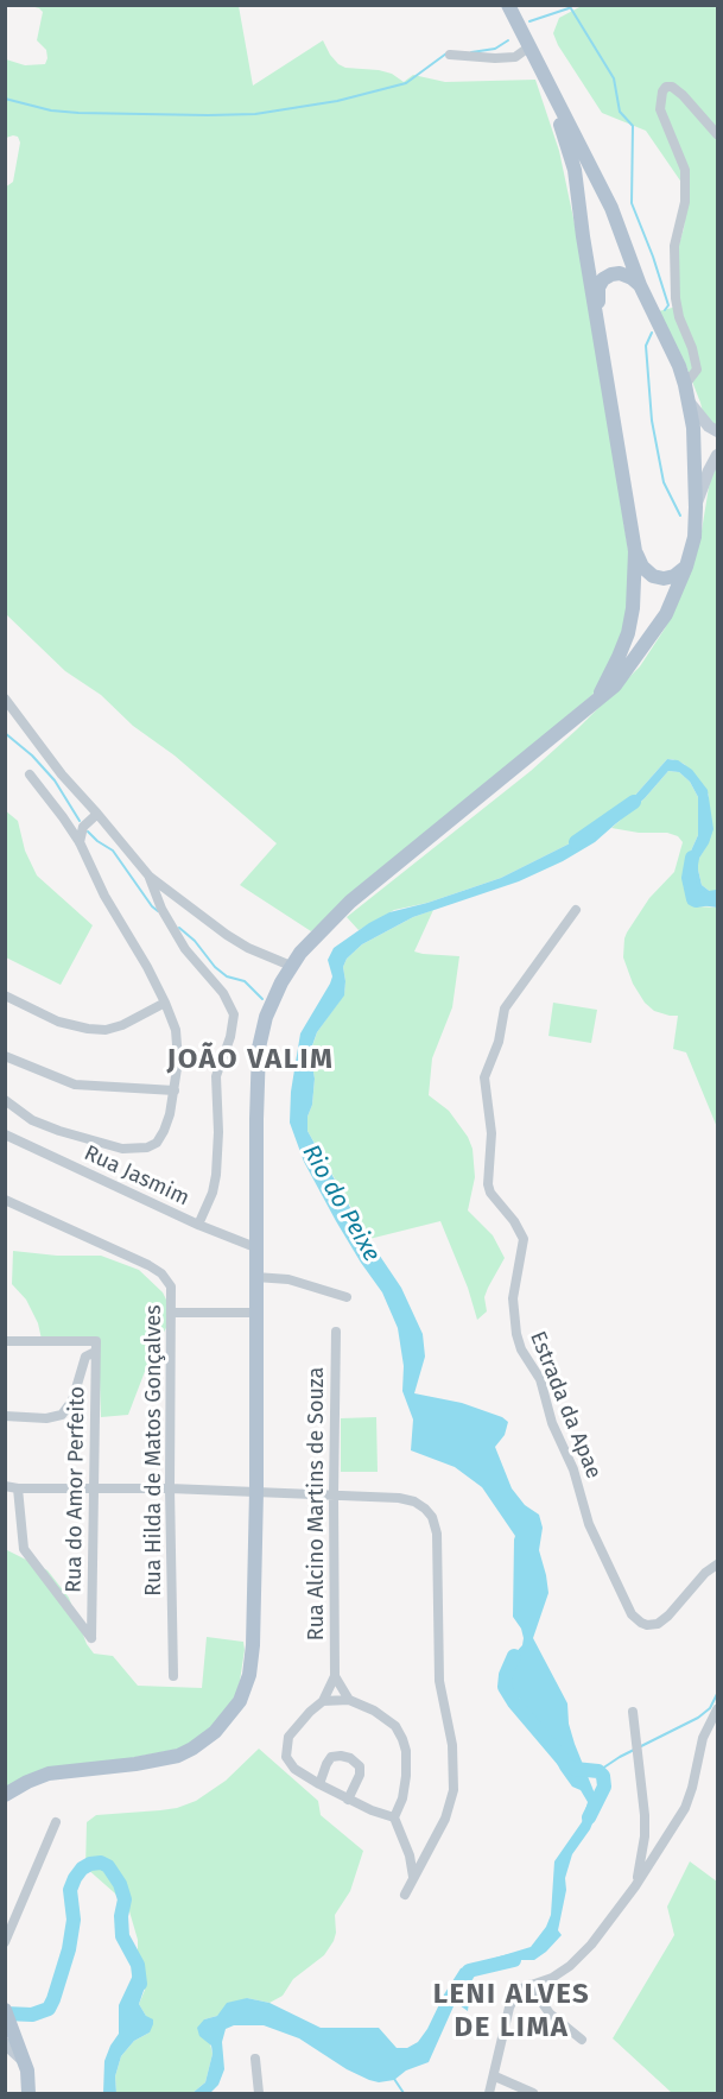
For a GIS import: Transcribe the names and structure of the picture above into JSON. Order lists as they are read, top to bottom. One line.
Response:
{"streets":{"street":["Rua Jasmim","Estrada da Apae","Rua Hilda de Matos Gonçalves","Rua do Amor Perfeito","Rua Alcino Martins de Souza"]},"districts":["JOÃO VALIM","LENI ALVES DE LIMA"],"water":["Rio do Peixe"]}
